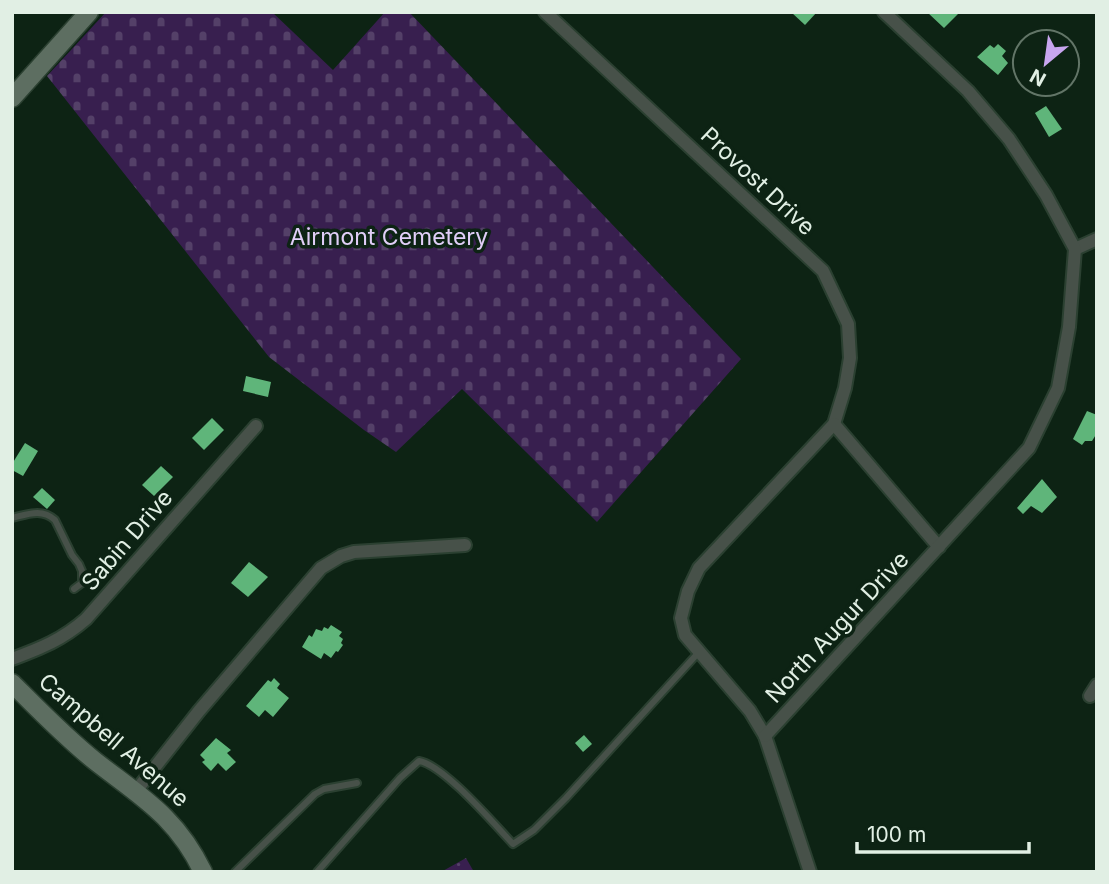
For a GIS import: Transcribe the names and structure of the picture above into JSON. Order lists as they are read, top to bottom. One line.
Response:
{"streets":{"street":["Provost Drive","Sabin Drive","North Augur Drive","Campbell Avenue"]},"parks":["Airmont Cemetery"],"scale_bar":"100 m","north":"bottom left"}
